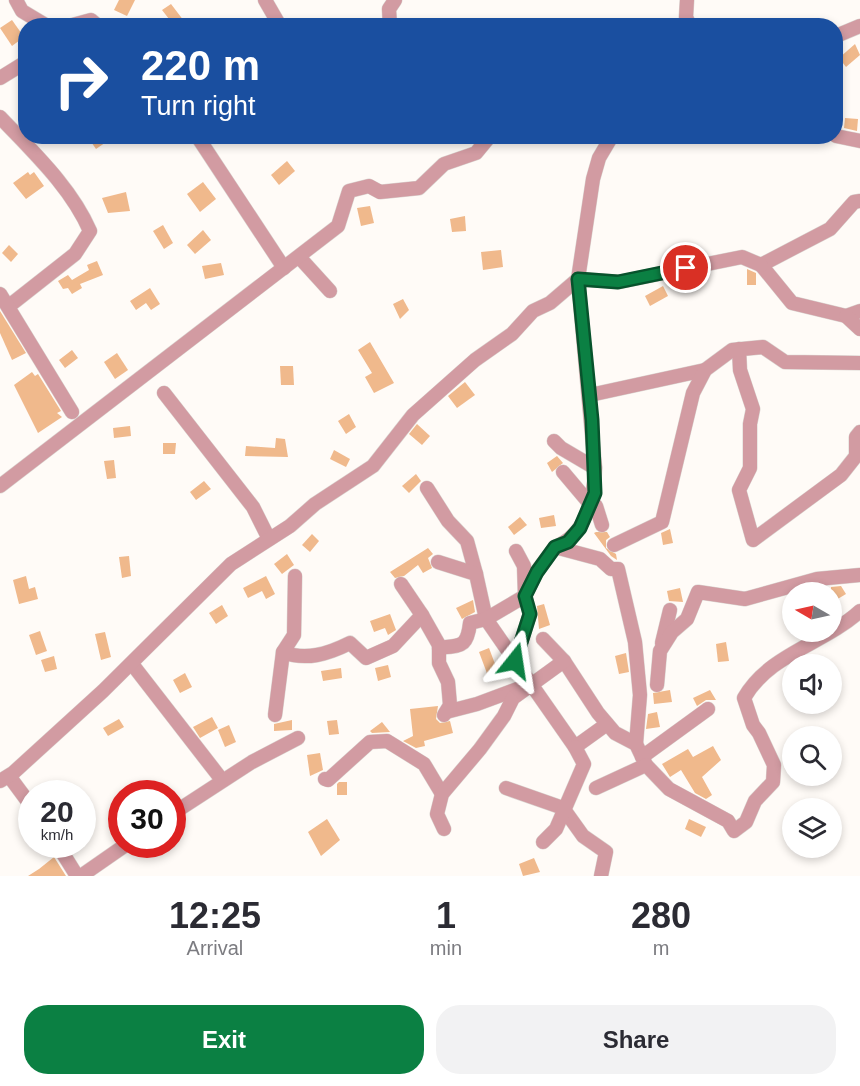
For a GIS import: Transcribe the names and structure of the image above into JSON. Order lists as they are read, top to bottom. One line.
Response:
{"north":"left","page":{"turn":["220 m","Turn right"],"speed":"20 km/h","limit":"30","eta":["12:25","Arrival","1","min","280","m"],"buttons":["Exit","Share"]}}
